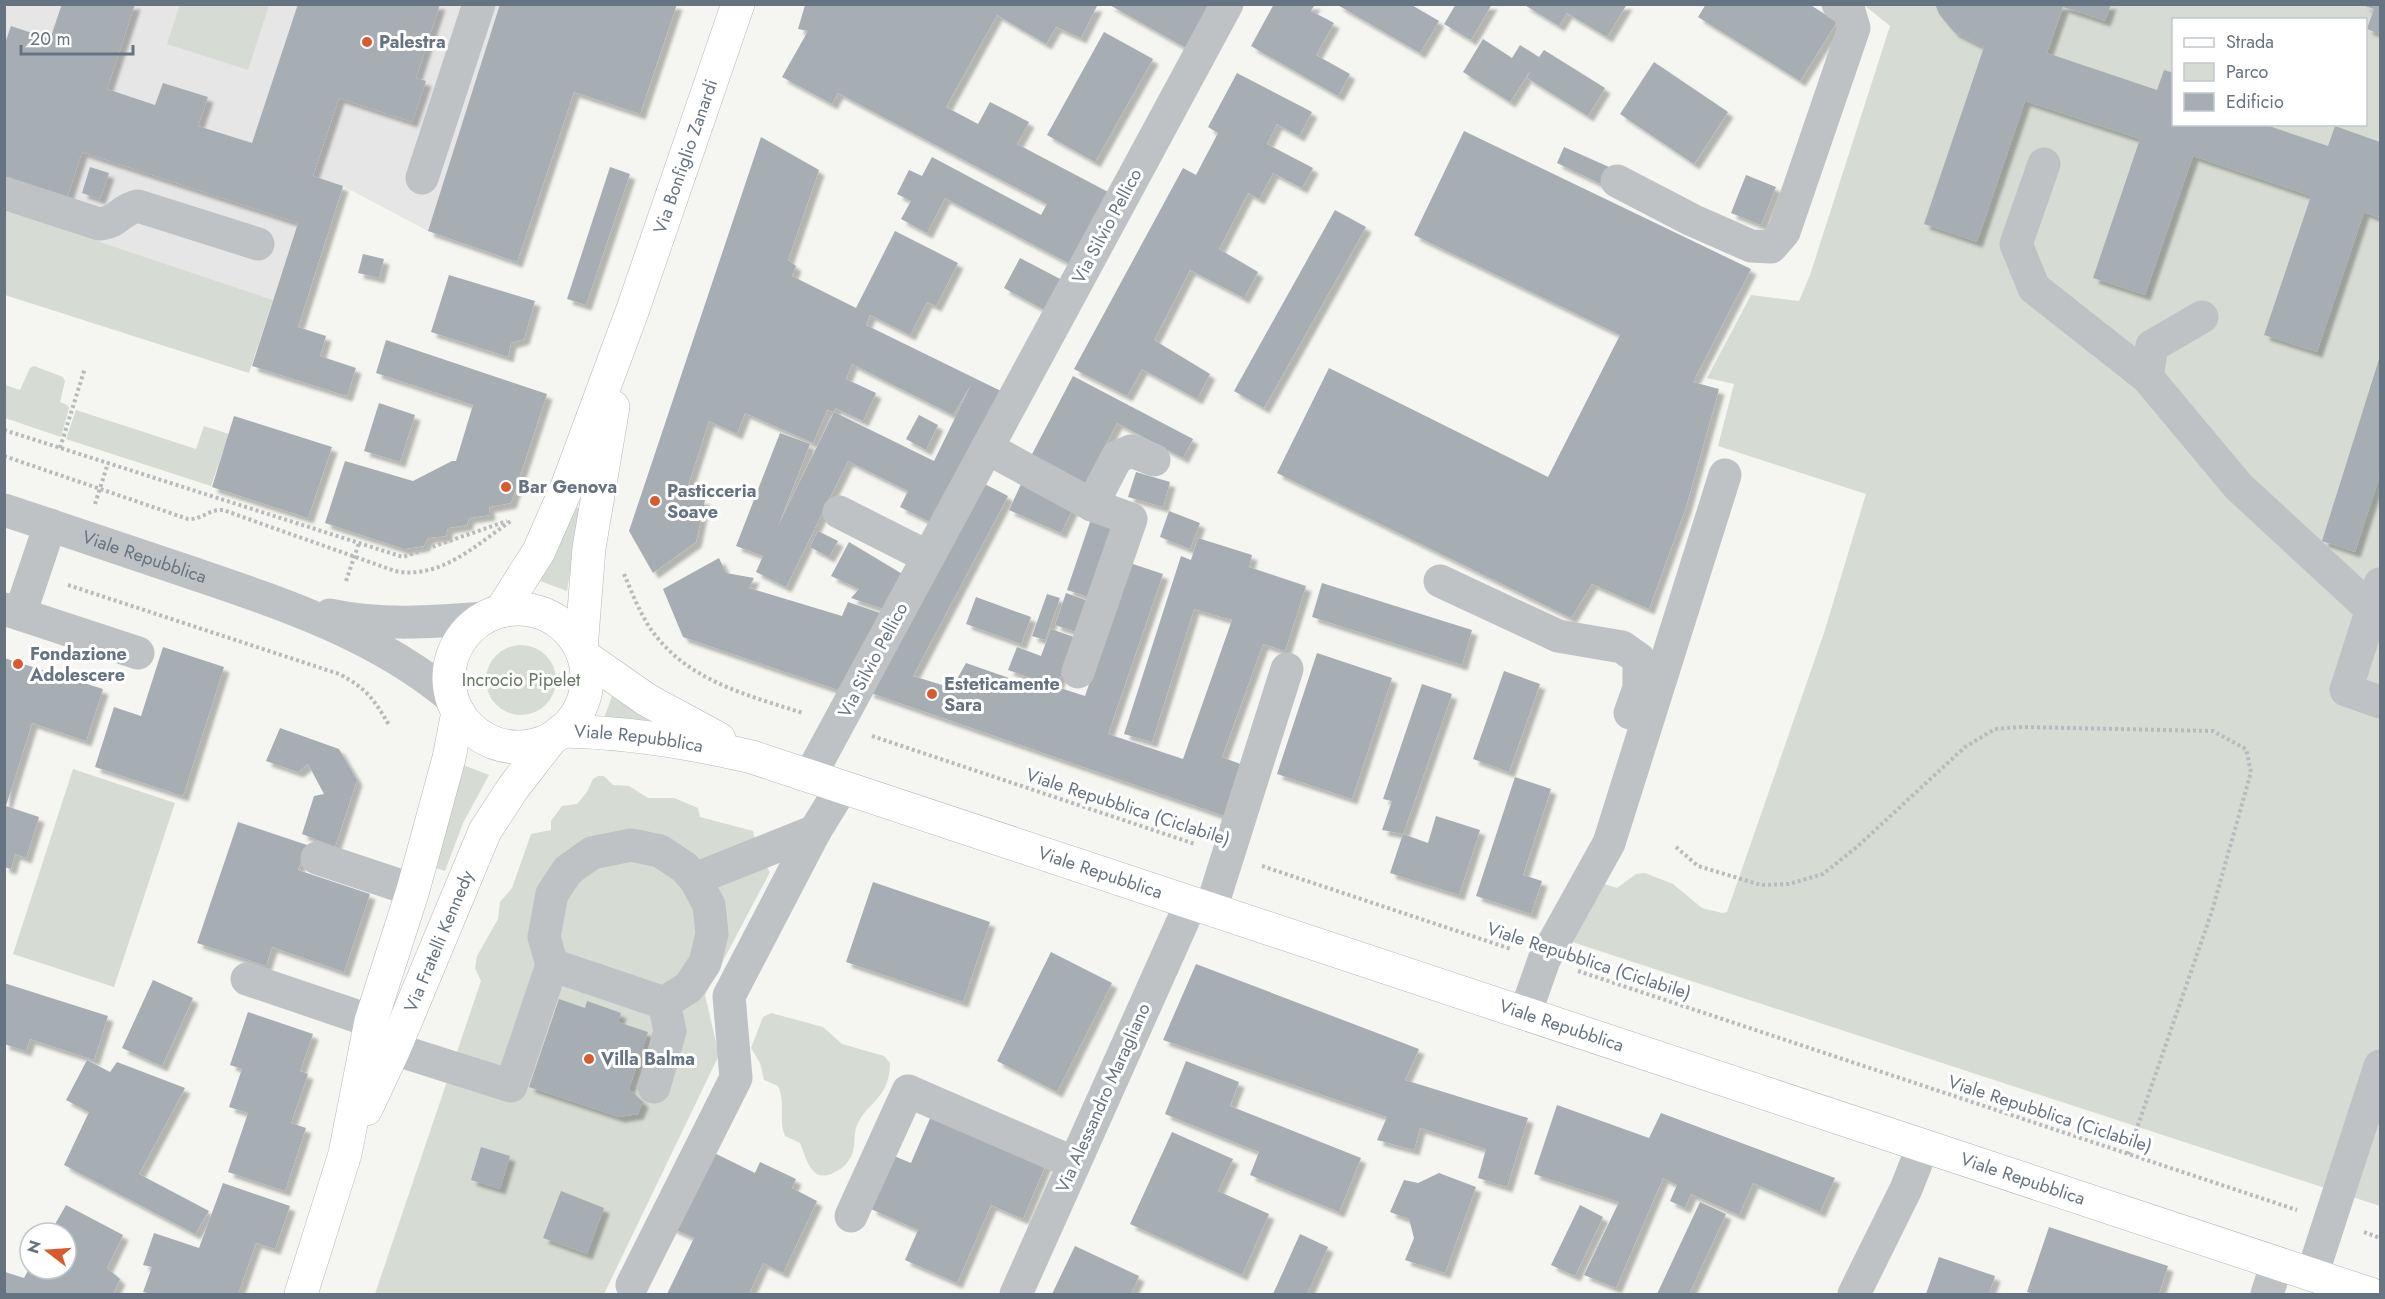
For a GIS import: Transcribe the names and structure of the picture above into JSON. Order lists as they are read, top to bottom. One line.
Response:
{"streets":{"main road":["Via Bonfiglio Zanardi","Viale Repubblica","Via Fratelli Kennedy"],"street":["Via Silvio Pellico","Via Alessandro Maragliano"],"path":["Viale Repubblica (Ciclabile)"]},"crossings":[["Via Bonfiglio Zanardi","Viale Repubblica"],["Via Bonfiglio Zanardi","Via Fratelli Kennedy"],["Via Silvio Pellico","Viale Repubblica"],["Via Silvio Pellico","Viale Repubblica (Ciclabile)"],["Viale Repubblica","Via Fratelli Kennedy"],["Viale Repubblica","Via Alessandro Maragliano"],["Viale Repubblica (Ciclabile)","Via Alessandro Maragliano"]],"parks":["Incrocio Pipelet"],"places":["Palestra","Bar Genova","Pasticceria Soave","Fondazione Adolescere","Esteticamente Sara","Villa Balma"],"legend":["Strada","Parco","Edificio"],"scale_bar":"20 m","north":"left"}
